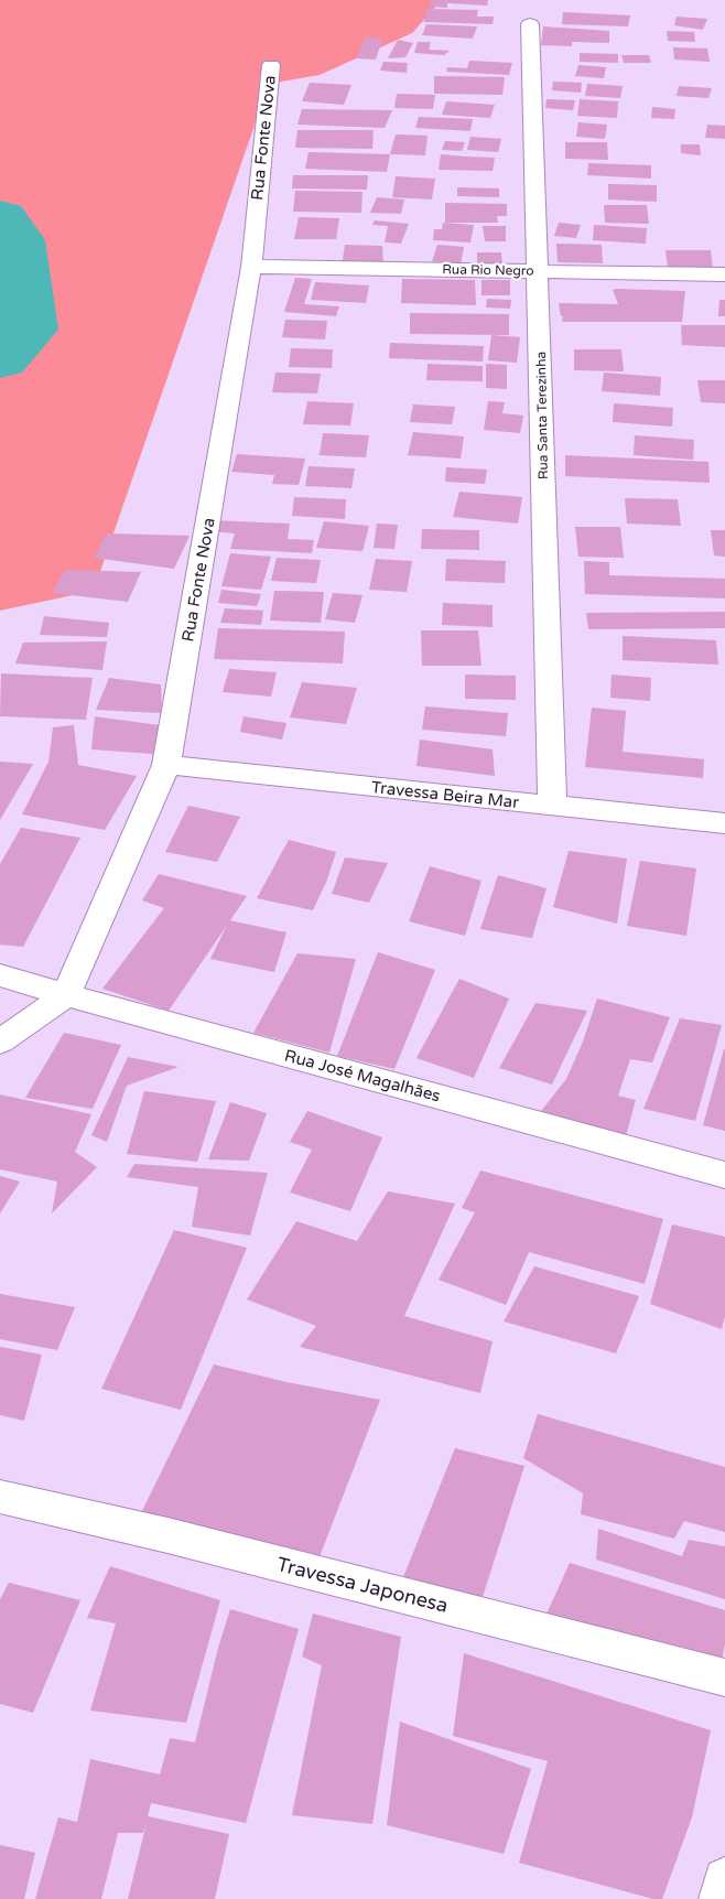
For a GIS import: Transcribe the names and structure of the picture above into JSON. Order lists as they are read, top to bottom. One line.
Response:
{"streets":{"street":["Rua Fonte Nova","Rua Rio Negro","Rua Santa Terezinha","Travessa Beira Mar","Rua José Magalhães","Travessa Japonesa"]},"crossings":[["Rua Fonte Nova","Rua Rio Negro"],["Rua Fonte Nova","Travessa Beira Mar"],["Rua Fonte Nova","Rua José Magalhães"],["Rua Rio Negro","Rua Santa Terezinha"],["Rua Santa Terezinha","Travessa Beira Mar"]]}
